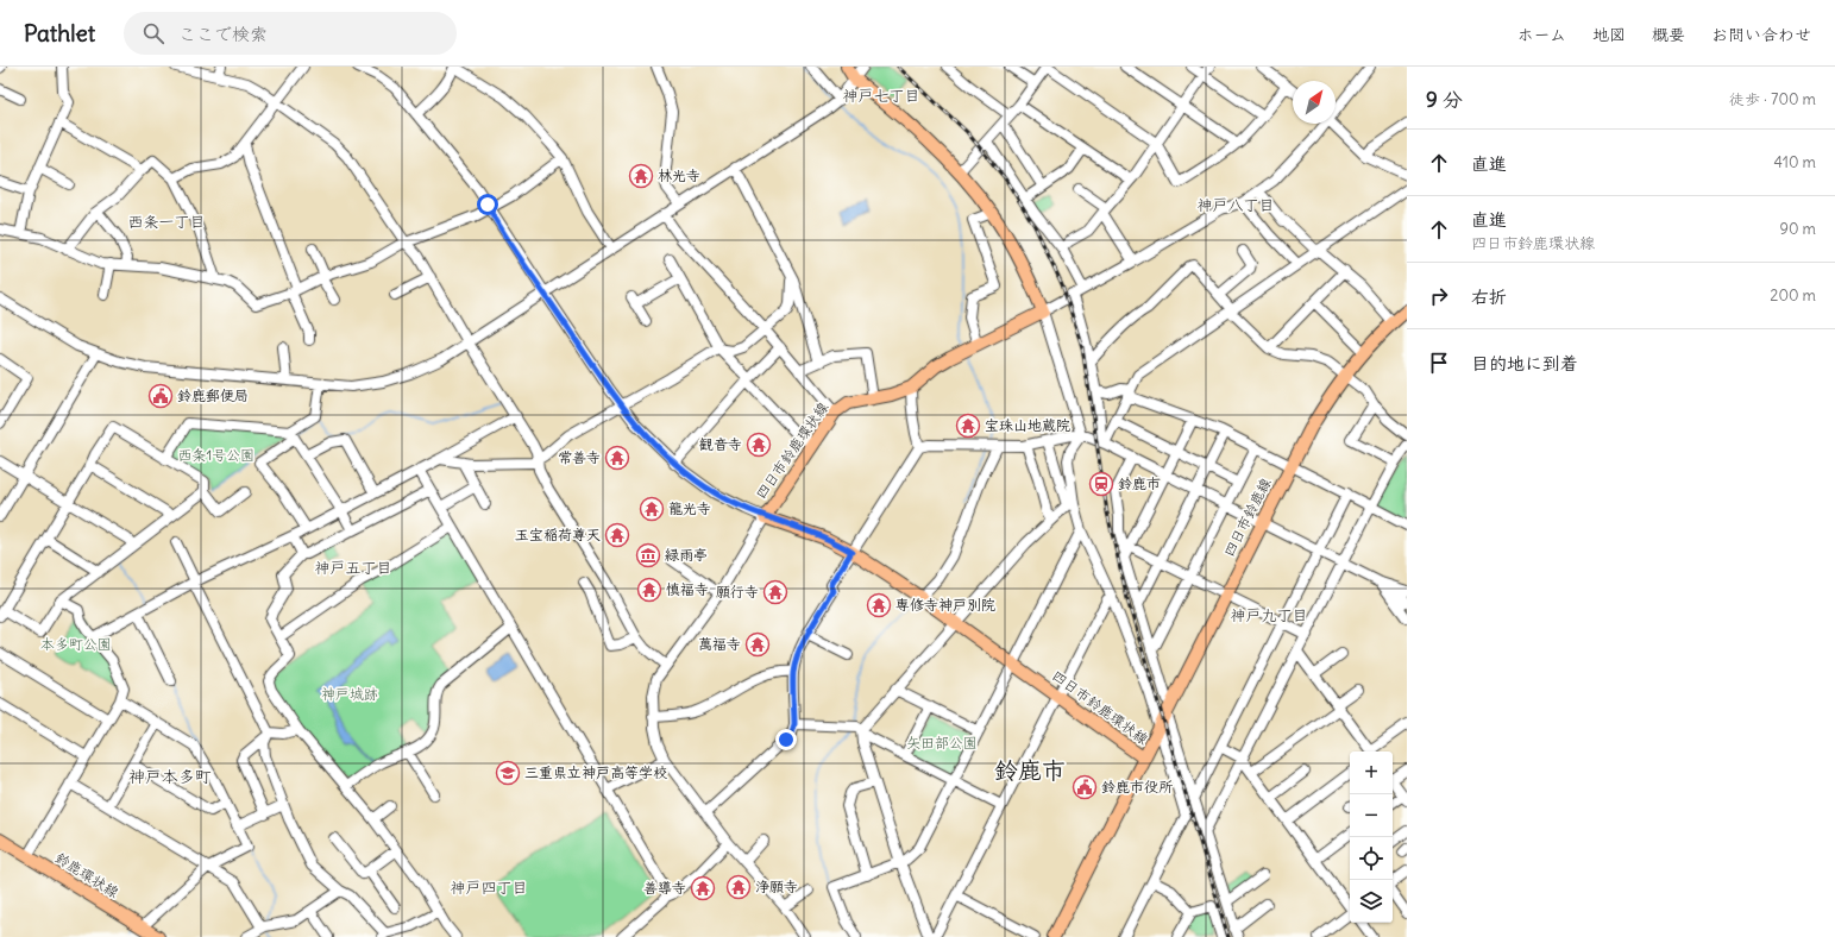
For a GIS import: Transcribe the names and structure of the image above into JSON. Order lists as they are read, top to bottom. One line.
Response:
{"streets":{"main road":["四日市鈴鹿環状線","四日市鈴鹿線","鈴鹿環状線"]},"crossings":[["四日市鈴鹿環状線","四日市鈴鹿線"]],"districts":["神戸七丁目","神戸八丁目","西条一丁目","神戸五丁目","神戸九丁目","鈴鹿市","神戸本多町","神戸四丁目"],"parks":["西条1号公園","本多町公園","神戸城跡","矢田部公園"],"places":{"temple":["林光寺","宝珠山地蔵院","観音寺","常善寺","龍光寺","玉宝稲荷尊天","慎福寺","願行寺","専修寺神戸別院","萬福寺","浄願寺","善導寺"],"public building":["鈴鹿郵便局","鈴鹿市役所"],"station":["鈴鹿市"],"museum":["緑雨亭"],"school or university":["三重県立神戸高等学校"]},"north":"top right","page":{"header":"Pathlet","search":"ここで検索","nav":["ホーム","地図","概要","お問い合わせ"],"heading":["9 分","徒歩 · 700 m"],"list":[["直進","410 m"],["直進","四日市鈴鹿環状線","90 m"],["右折","200 m"],"目的地に到着"],"map_buttons":["+","−"]}}
